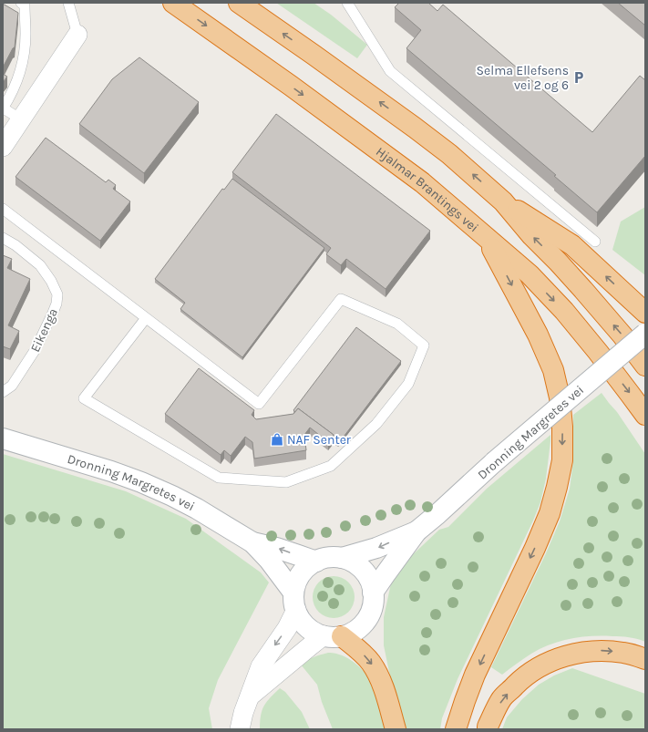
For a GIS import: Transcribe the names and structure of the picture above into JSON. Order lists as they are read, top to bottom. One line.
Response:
{"streets":{"highway":["Hjalmar Brantings vei"],"street":["Dronning Margretes vei"],"lane":["Eikenga"]},"places":{"parking":["Selma Ellefsens vei 2 og 6"],"shop":["NAF Senter"]}}
